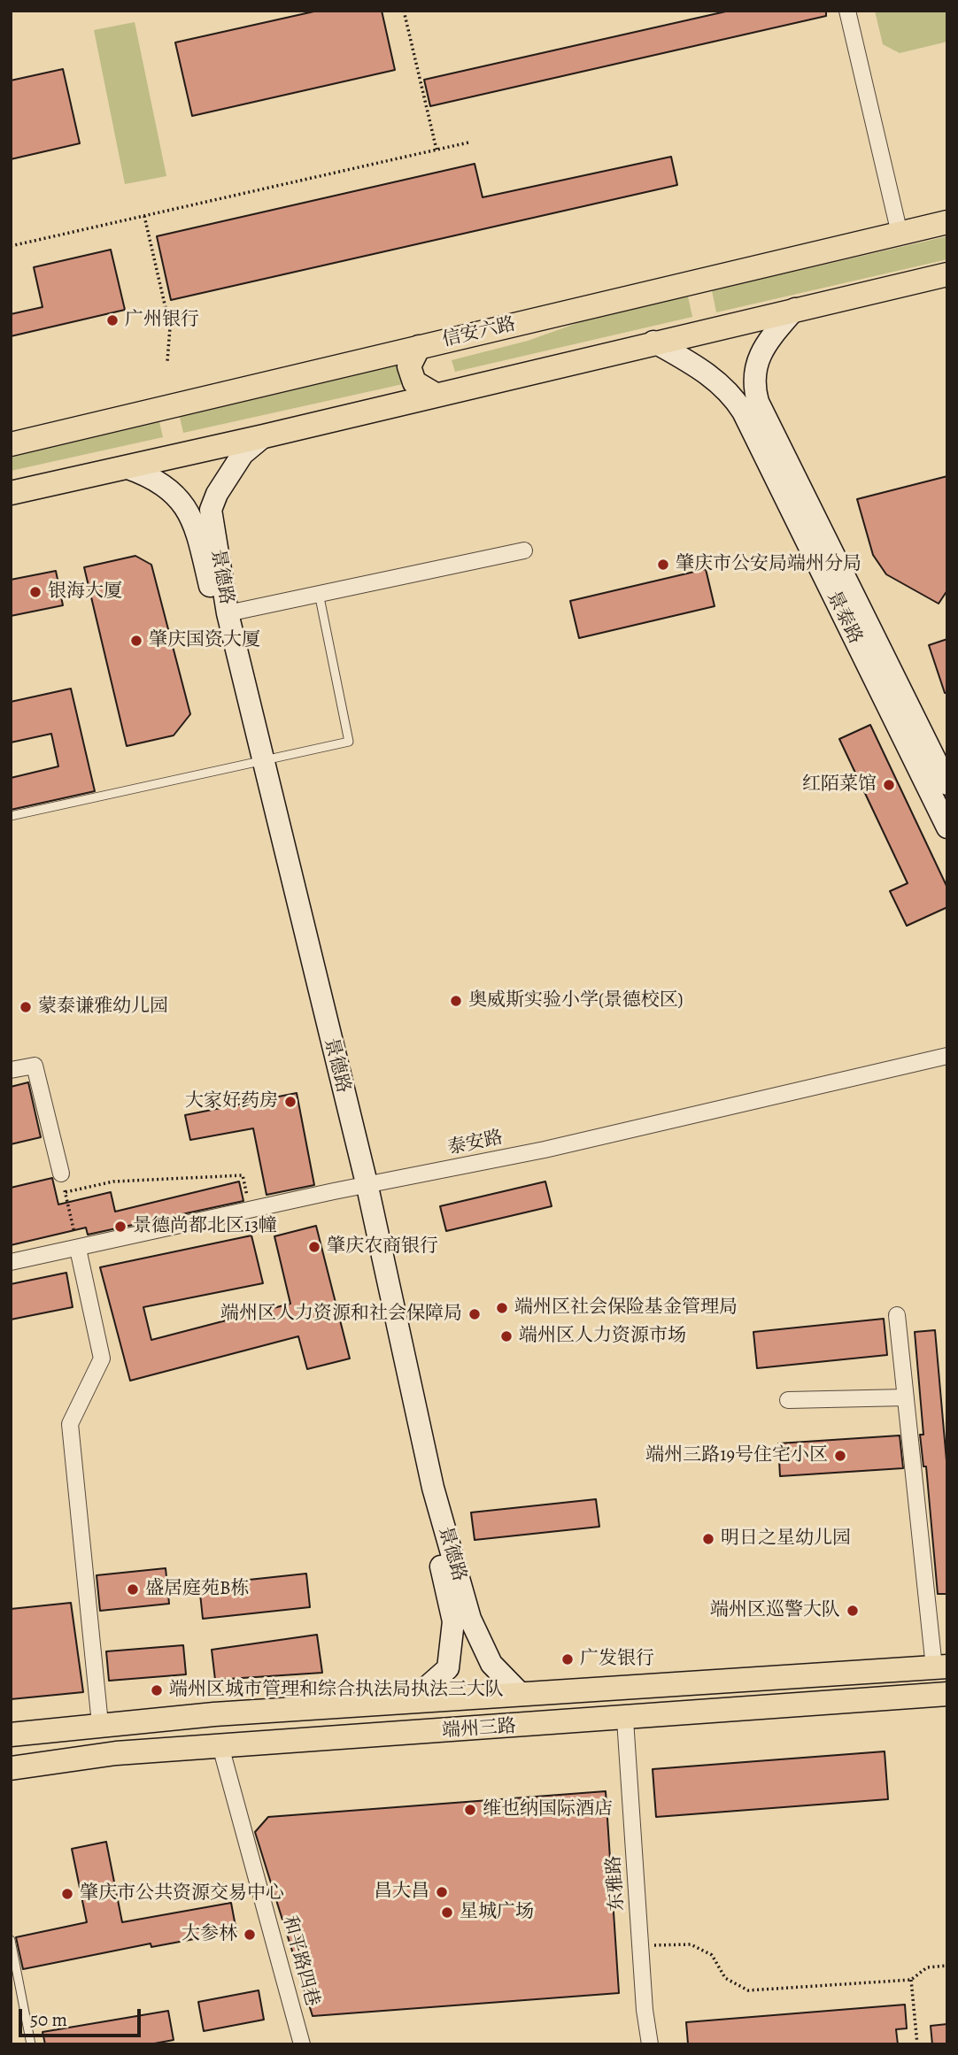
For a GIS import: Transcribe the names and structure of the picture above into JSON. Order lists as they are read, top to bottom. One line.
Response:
{"streets":{"main road":["信安六路","端州三路"],"street":["景德路","景泰路","泰安路","东雅路","和平路四巷"]},"crossings":[["景德路","泰安路"],["景德路","端州三路"],["端州三路","东雅路"],["端州三路","和平路四巷"]],"places":["广州银行","肇庆市公安局端州分局","银海大厦","肇庆国资大厦","红陌菜馆","奥威斯实验小学(景德校区)","蒙泰谦雅幼儿园","大家好药房","景德尚都北区13幢","肇庆农商银行","端州区社会保险基金管理局","端州区人力资源和社会保障局","端州区人力资源市场","端州三路19号住宅小区","明日之星幼儿园","盛居庭苑B栋","端州区巡警大队","广发银行","端州区城市管理和综合执法局执法三大队","维也纳国际酒店","昌大昌","肇庆市公共资源交易中心","星城广场","大参林"],"scale_bar":"50 m"}
